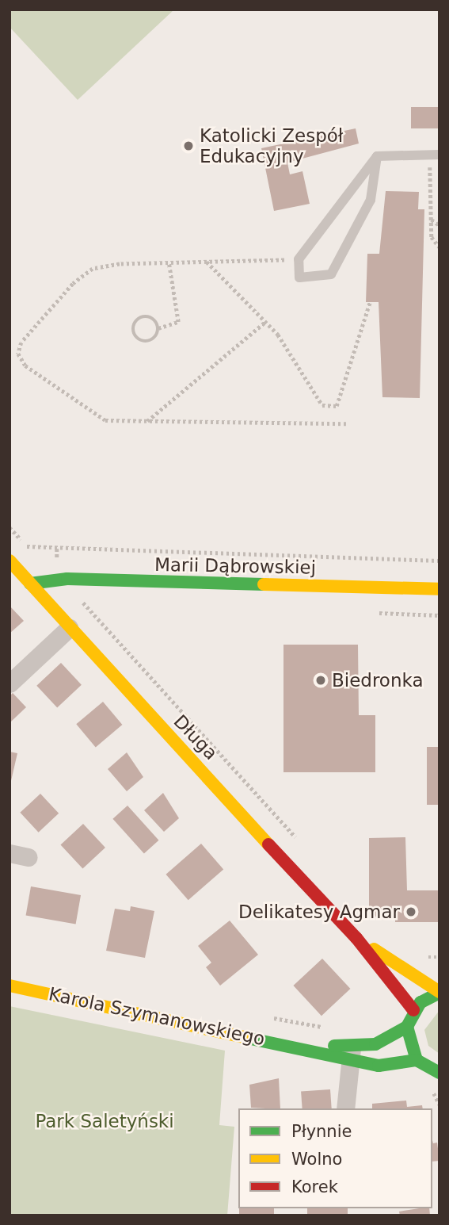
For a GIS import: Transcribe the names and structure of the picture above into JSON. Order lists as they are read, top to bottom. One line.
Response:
{"streets":{"street":["Marii Dąbrowskiej","Długa","Karola Szymanowskiego"]},"crossings":[["Marii Dąbrowskiej","Długa"]],"parks":["Park Saletyński"],"places":["Katolicki Zespół Edukacyjny","Biedronka","Delikatesy Agmar"],"legend":["Płynnie","Wolno","Korek"]}
